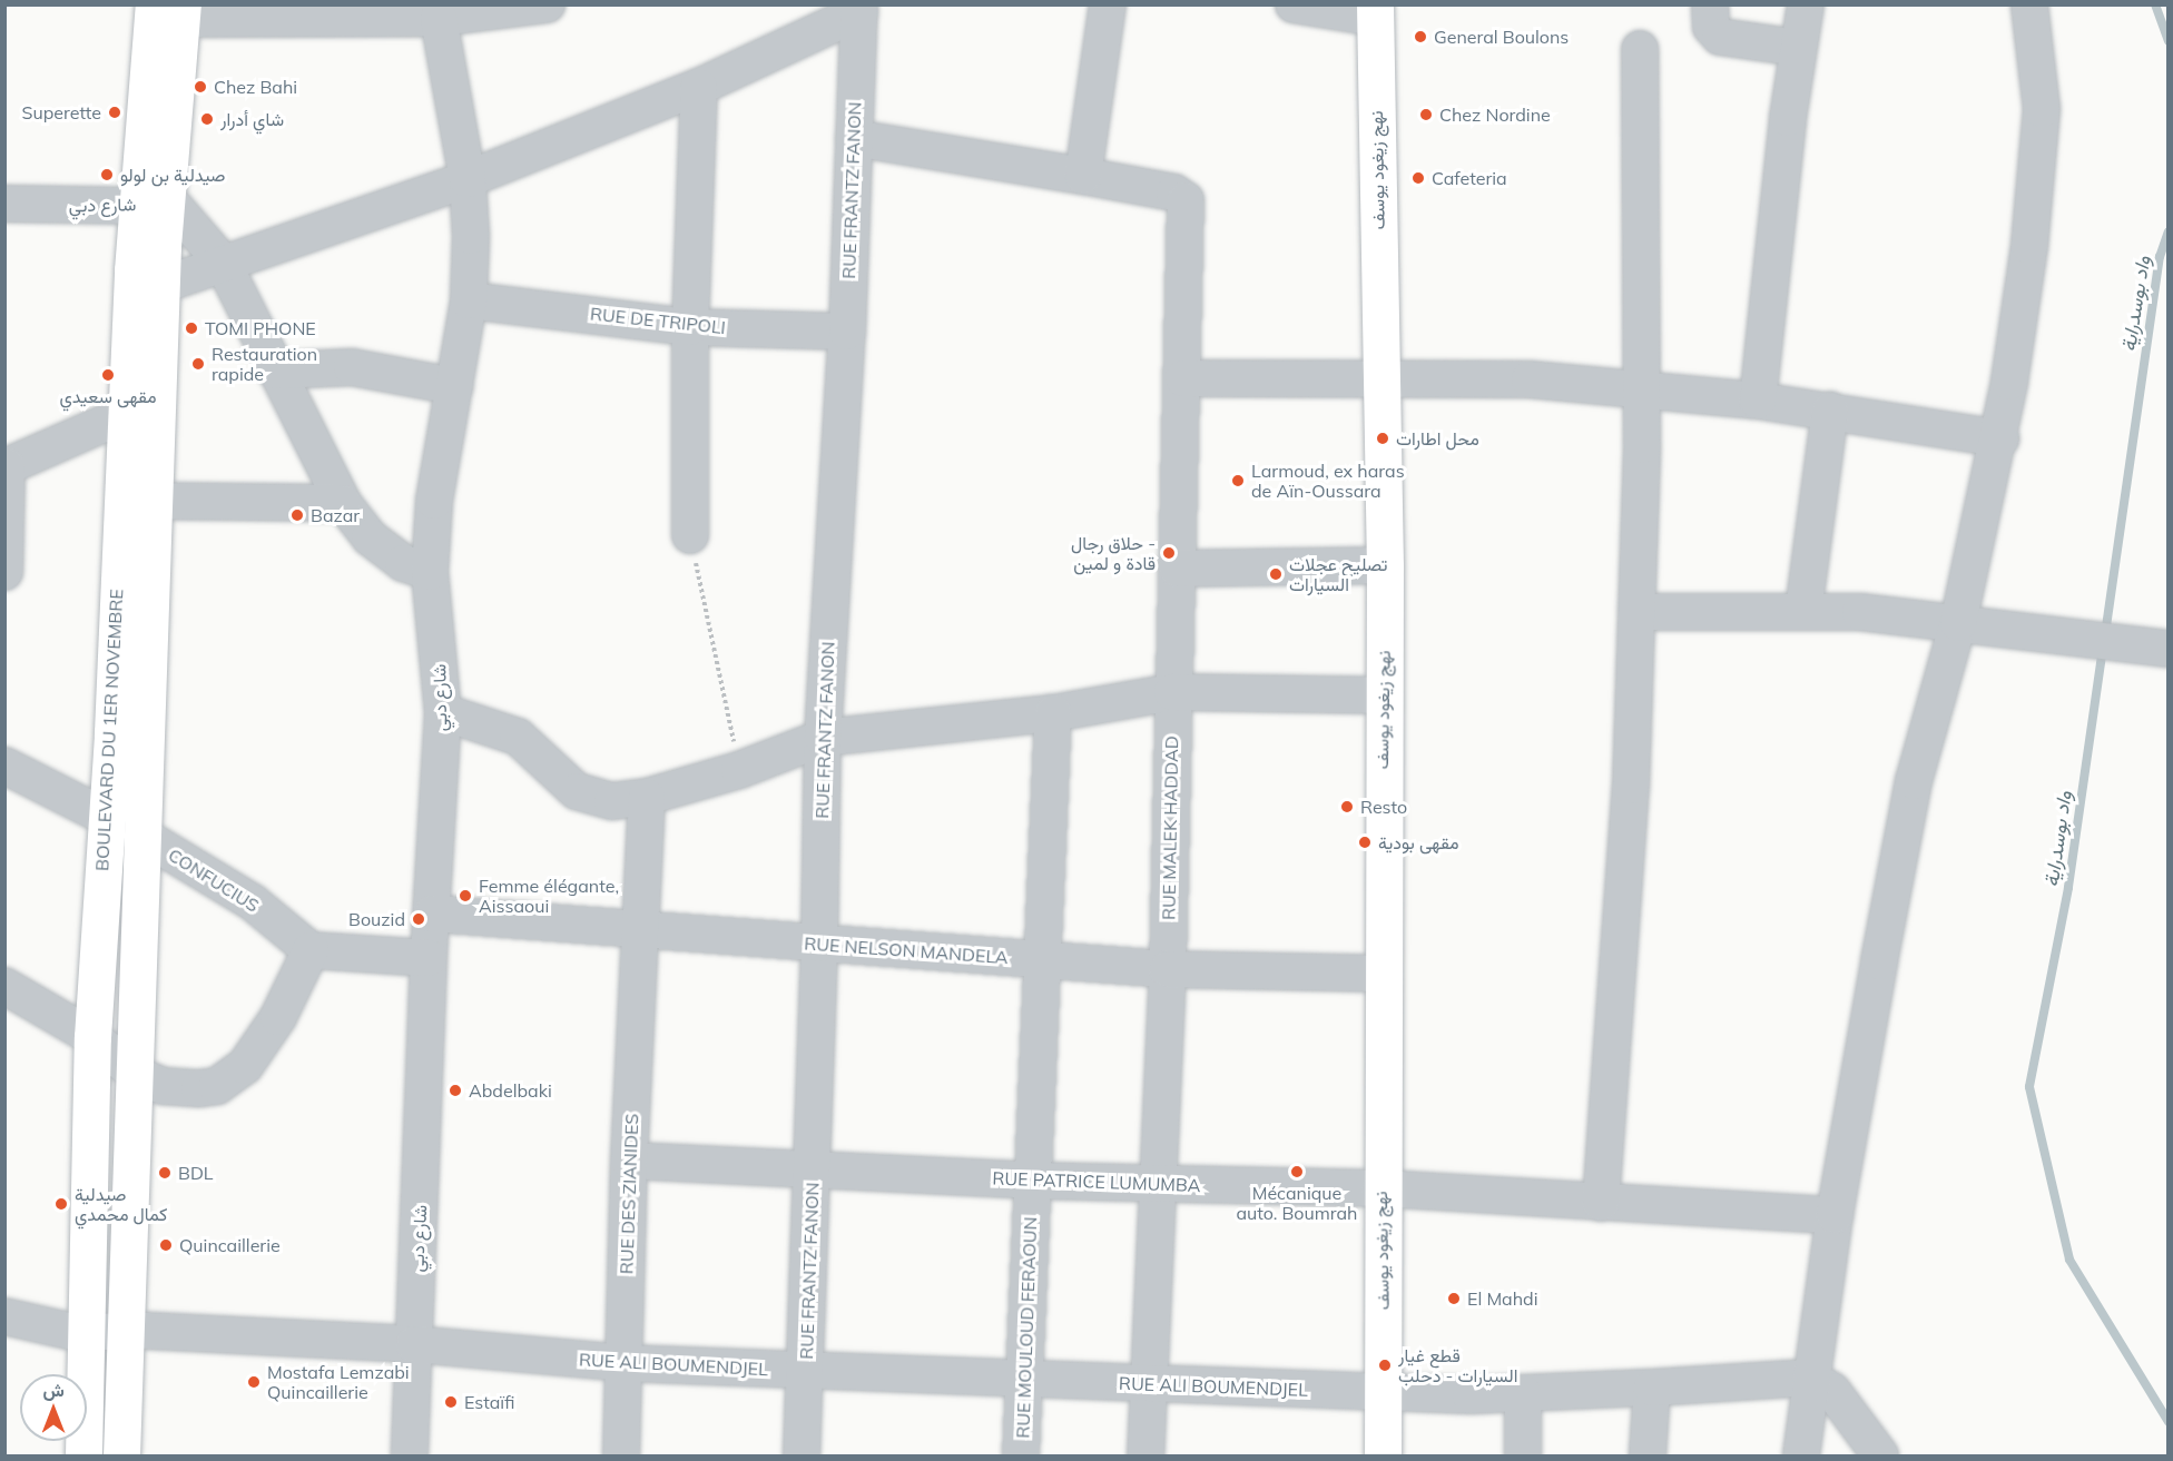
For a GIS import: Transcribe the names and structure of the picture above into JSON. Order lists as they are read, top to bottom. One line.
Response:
{"streets":{"main road":["نهج زيغود يوسف","BOULEVARD DU 1ER NOVEMBRE"],"street":["RUE FRANTZ FANON","شارع دبي","RUE DE TRIPOLI","RUE MALEK HADDAD","CONFUCIUS","RUE NELSON MANDELA","RUE PATRICE LUMUMBA","RUE DES ZIANIDES","RUE MOULOUD FERAOUN","RUE ALI BOUMENDJEL"]},"crossings":[["نهج زيغود يوسف","RUE NELSON MANDELA"],["نهج زيغود يوسف","RUE PATRICE LUMUMBA"],["نهج زيغود يوسف","RUE ALI BOUMENDJEL"],["RUE FRANTZ FANON","RUE DE TRIPOLI"],["RUE FRANTZ FANON","RUE NELSON MANDELA"],["RUE FRANTZ FANON","RUE PATRICE LUMUMBA"],["RUE FRANTZ FANON","RUE ALI BOUMENDJEL"],["شارع دبي","RUE DE TRIPOLI"],["شارع دبي","BOULEVARD DU 1ER NOVEMBRE"],["شارع دبي","RUE NELSON MANDELA"],["شارع دبي","RUE ALI BOUMENDJEL"],["BOULEVARD DU 1ER NOVEMBRE","CONFUCIUS"],["BOULEVARD DU 1ER NOVEMBRE","RUE ALI BOUMENDJEL"],["RUE MALEK HADDAD","RUE NELSON MANDELA"],["RUE MALEK HADDAD","RUE PATRICE LUMUMBA"],["RUE MALEK HADDAD","RUE ALI BOUMENDJEL"],["RUE NELSON MANDELA","RUE DES ZIANIDES"],["RUE NELSON MANDELA","RUE MOULOUD FERAOUN"],["RUE PATRICE LUMUMBA","RUE DES ZIANIDES"],["RUE PATRICE LUMUMBA","RUE MOULOUD FERAOUN"],["RUE DES ZIANIDES","RUE ALI BOUMENDJEL"],["RUE MOULOUD FERAOUN","RUE ALI BOUMENDJEL"]],"water":["واد بوسدراية"],"places":["General Boulons","Chez Bahi","Superette","Chez Nordine","شاي أدرار","صيدلية بن لولو","Cafeteria","TOMI PHONE","Restauration rapide","مقهى سعيدي","محل اطارات","Larmoud, ex haras de Aïn-Oussara","Bazar","حلاق رجال - قادة و لمين","تصليح عجلات السيارات","Resto","مقهى بودية","Femme élégante, Aissaoui","Bouzid","Abdelbaki","Mécanique auto. Boumrah","BDL","صيدلية كمال محمدي","Quincaillerie","El Mahdi","قطع غيار السيارات - دحلب","Mostafa Lemzabi Quincaillerie","Estaïfi"],"north":"top"}
